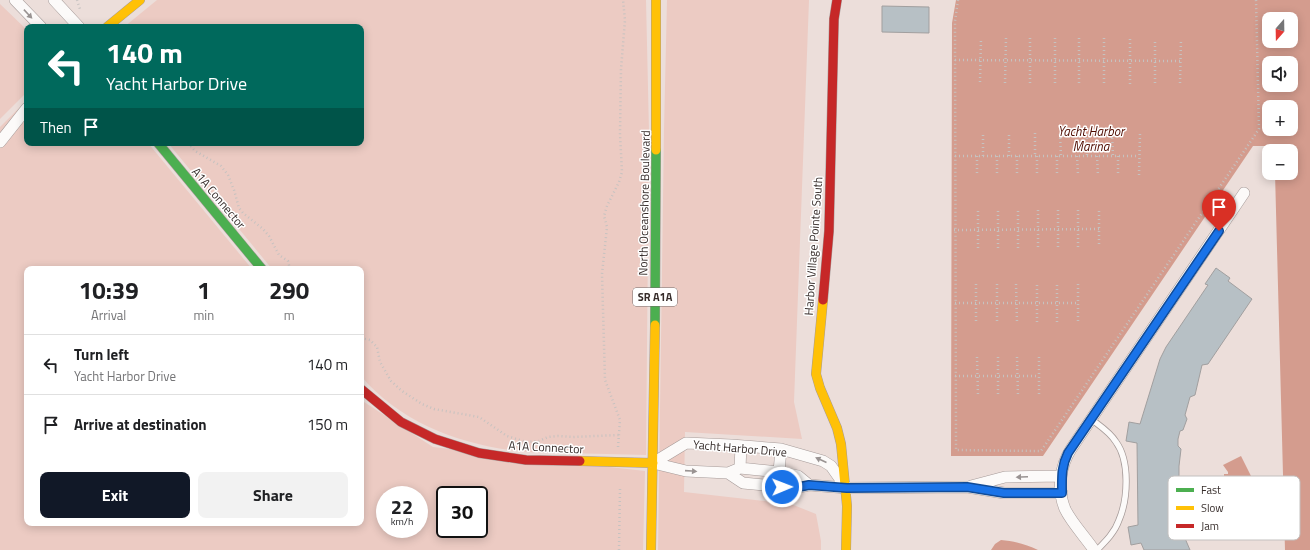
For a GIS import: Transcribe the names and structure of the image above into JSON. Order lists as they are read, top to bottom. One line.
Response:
{"streets":{"main road":["A1A Connector","North Oceanshore Boulevard","Harbor Village Pointe South","SR A1A"],"street":["Yacht Harbor Drive"]},"crossings":[["A1A Connector","North Oceanshore Boulevard"],["A1A Connector","Yacht Harbor Drive"],["North Oceanshore Boulevard","Yacht Harbor Drive"],["Harbor Village Pointe South","Yacht Harbor Drive"]],"water":["Yacht Harbor Marina"],"legend":["Fast","Slow","Jam"],"north":"bottom","page":{"map_buttons":["+","−"],"turn":["140 m","Yacht Harbor Drive"],"then":"Then","eta":["10:39","Arrival","1","min","290","m"],"list":[{"name":"Turn left","note":"Yacht Harbor Drive","value":"140 m"},{"name":"Arrive at destination","value":"150 m"}],"buttons":["Exit","Share"],"speed":"22 km/h","limit":"30"}}
